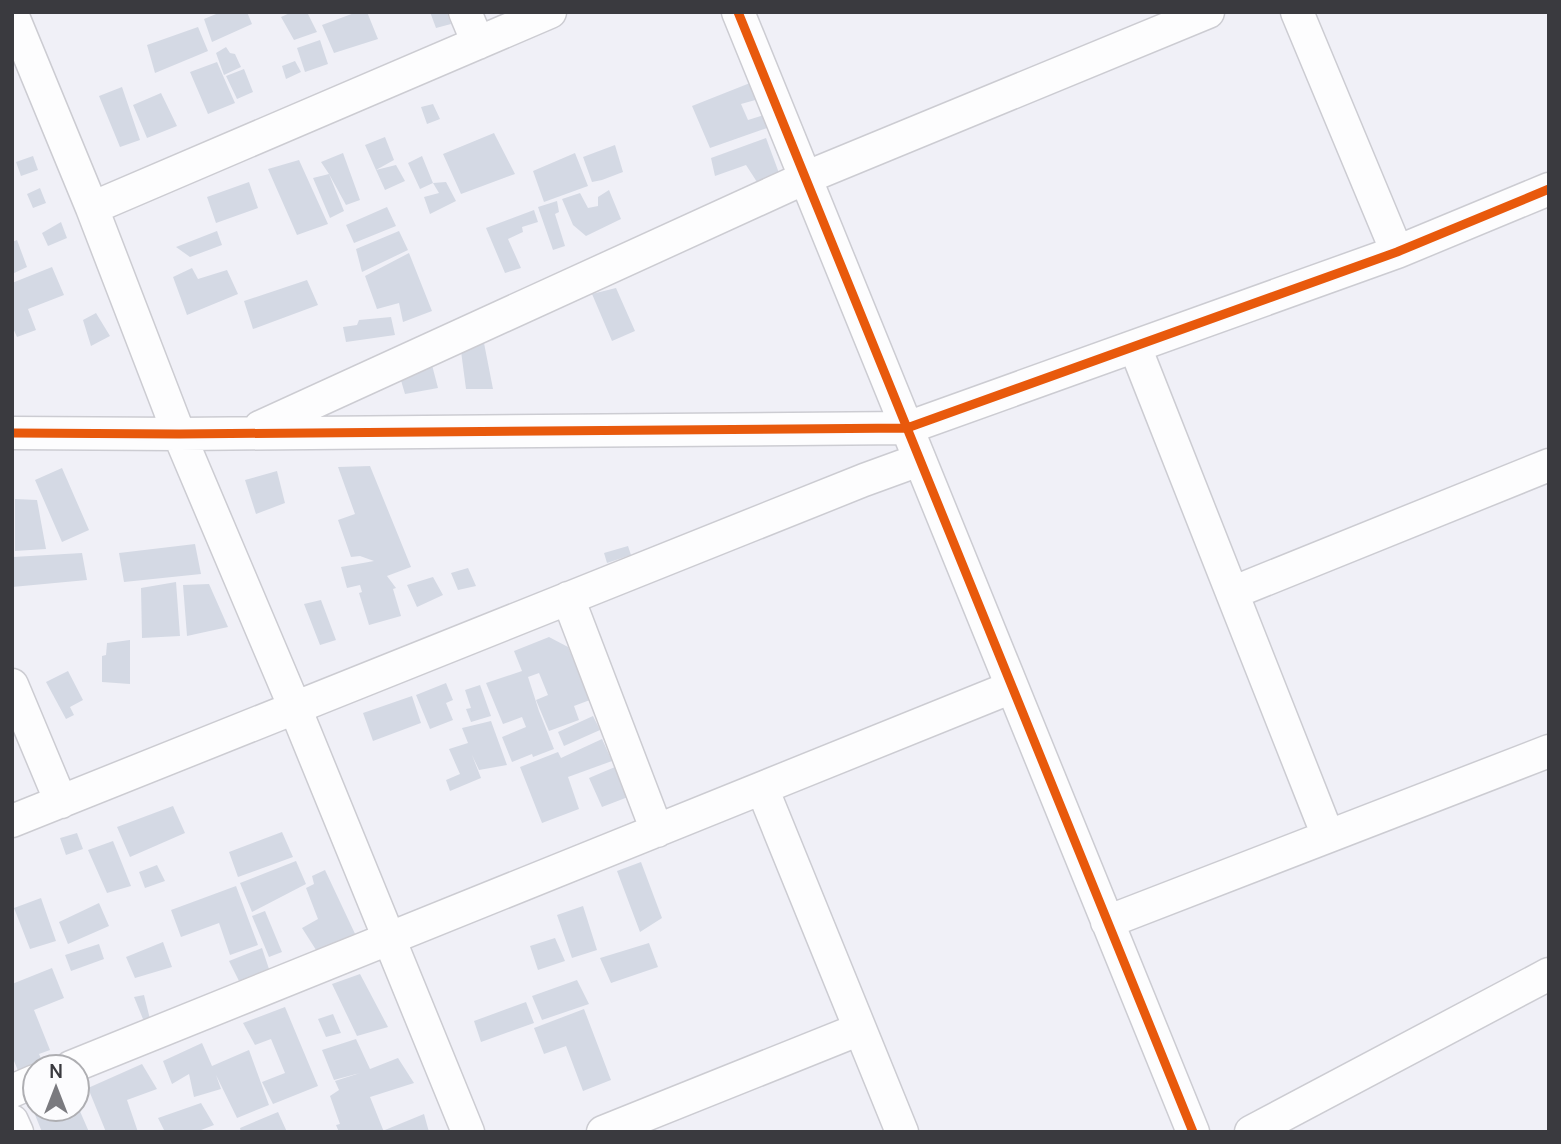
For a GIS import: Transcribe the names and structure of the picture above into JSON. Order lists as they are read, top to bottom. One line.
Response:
{"north":"top"}
